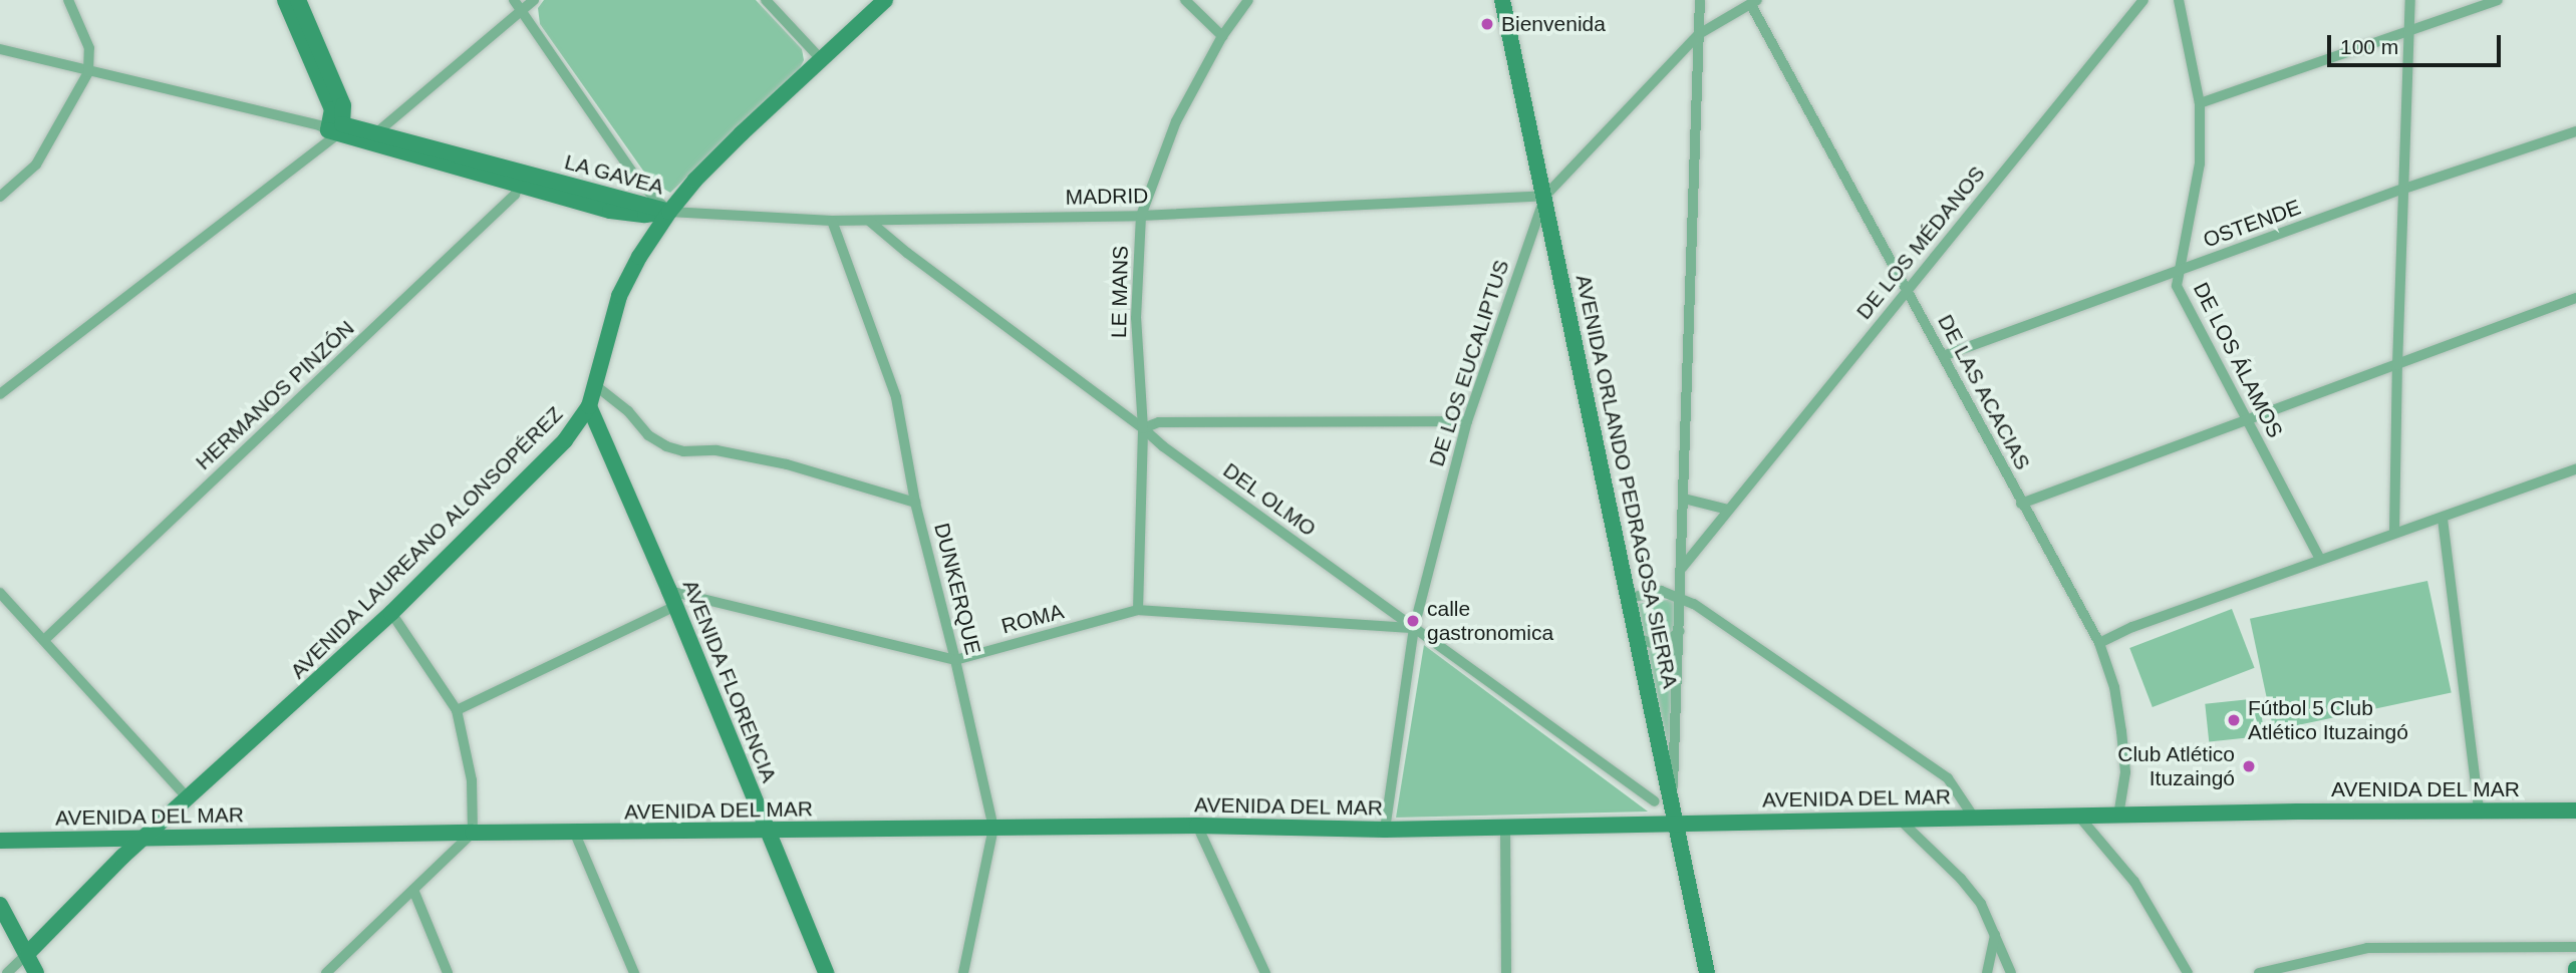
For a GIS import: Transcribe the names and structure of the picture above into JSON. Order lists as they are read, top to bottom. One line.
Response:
{"streets":{"street":["LA GAVEA","MADRID","OSTENDE","DE LOS MÉDANOS","LE MANS","DE LOS ÁLAMOS","DE LOS EUCALIPTUS","DE LAS ACACIAS","HERMANOS PINZÓN","AVENIDA ORLANDO PEDRAGOSA SIERRA","DEL OLMO","AVENIDA LAUREANO ALONSOPÉREZ","DUNKERQUE","ROMA","AVENIDA FLORENCIA","AVENIDA DEL MAR"]},"crossings":[["LA GAVEA","MADRID"],["LA GAVEA","HERMANOS PINZÓN"],["LA GAVEA","AVENIDA LAUREANO ALONSOPÉREZ"],["MADRID","LE MANS"],["MADRID","DE LOS EUCALIPTUS"],["MADRID","AVENIDA ORLANDO PEDRAGOSA SIERRA"],["MADRID","DEL OLMO"],["MADRID","AVENIDA LAUREANO ALONSOPÉREZ"],["MADRID","DUNKERQUE"],["OSTENDE","DE LOS ÁLAMOS"],["OSTENDE","DE LAS ACACIAS"],["DE LOS MÉDANOS","DE LAS ACACIAS"],["DE LOS MÉDANOS","AVENIDA ORLANDO PEDRAGOSA SIERRA"],["LE MANS","DEL OLMO"],["LE MANS","ROMA"],["DE LOS EUCALIPTUS","DE LAS ACACIAS"],["DE LOS EUCALIPTUS","AVENIDA ORLANDO PEDRAGOSA SIERRA"],["DE LOS EUCALIPTUS","DEL OLMO"],["DE LOS EUCALIPTUS","ROMA"],["DE LOS EUCALIPTUS","AVENIDA DEL MAR"],["DE LAS ACACIAS","AVENIDA DEL MAR"],["AVENIDA ORLANDO PEDRAGOSA SIERRA","AVENIDA DEL MAR"],["DEL OLMO","ROMA"],["AVENIDA LAUREANO ALONSOPÉREZ","AVENIDA FLORENCIA"],["AVENIDA LAUREANO ALONSOPÉREZ","AVENIDA DEL MAR"],["DUNKERQUE","ROMA"],["DUNKERQUE","AVENIDA DEL MAR"],["ROMA","AVENIDA FLORENCIA"],["AVENIDA FLORENCIA","AVENIDA DEL MAR"]],"places":["Bienvenida","calle gastronomica","Fútbol 5 Club Atlético Ituzaingó","Club Atlético Ituzaingó"],"scale_bar":"100 m"}
